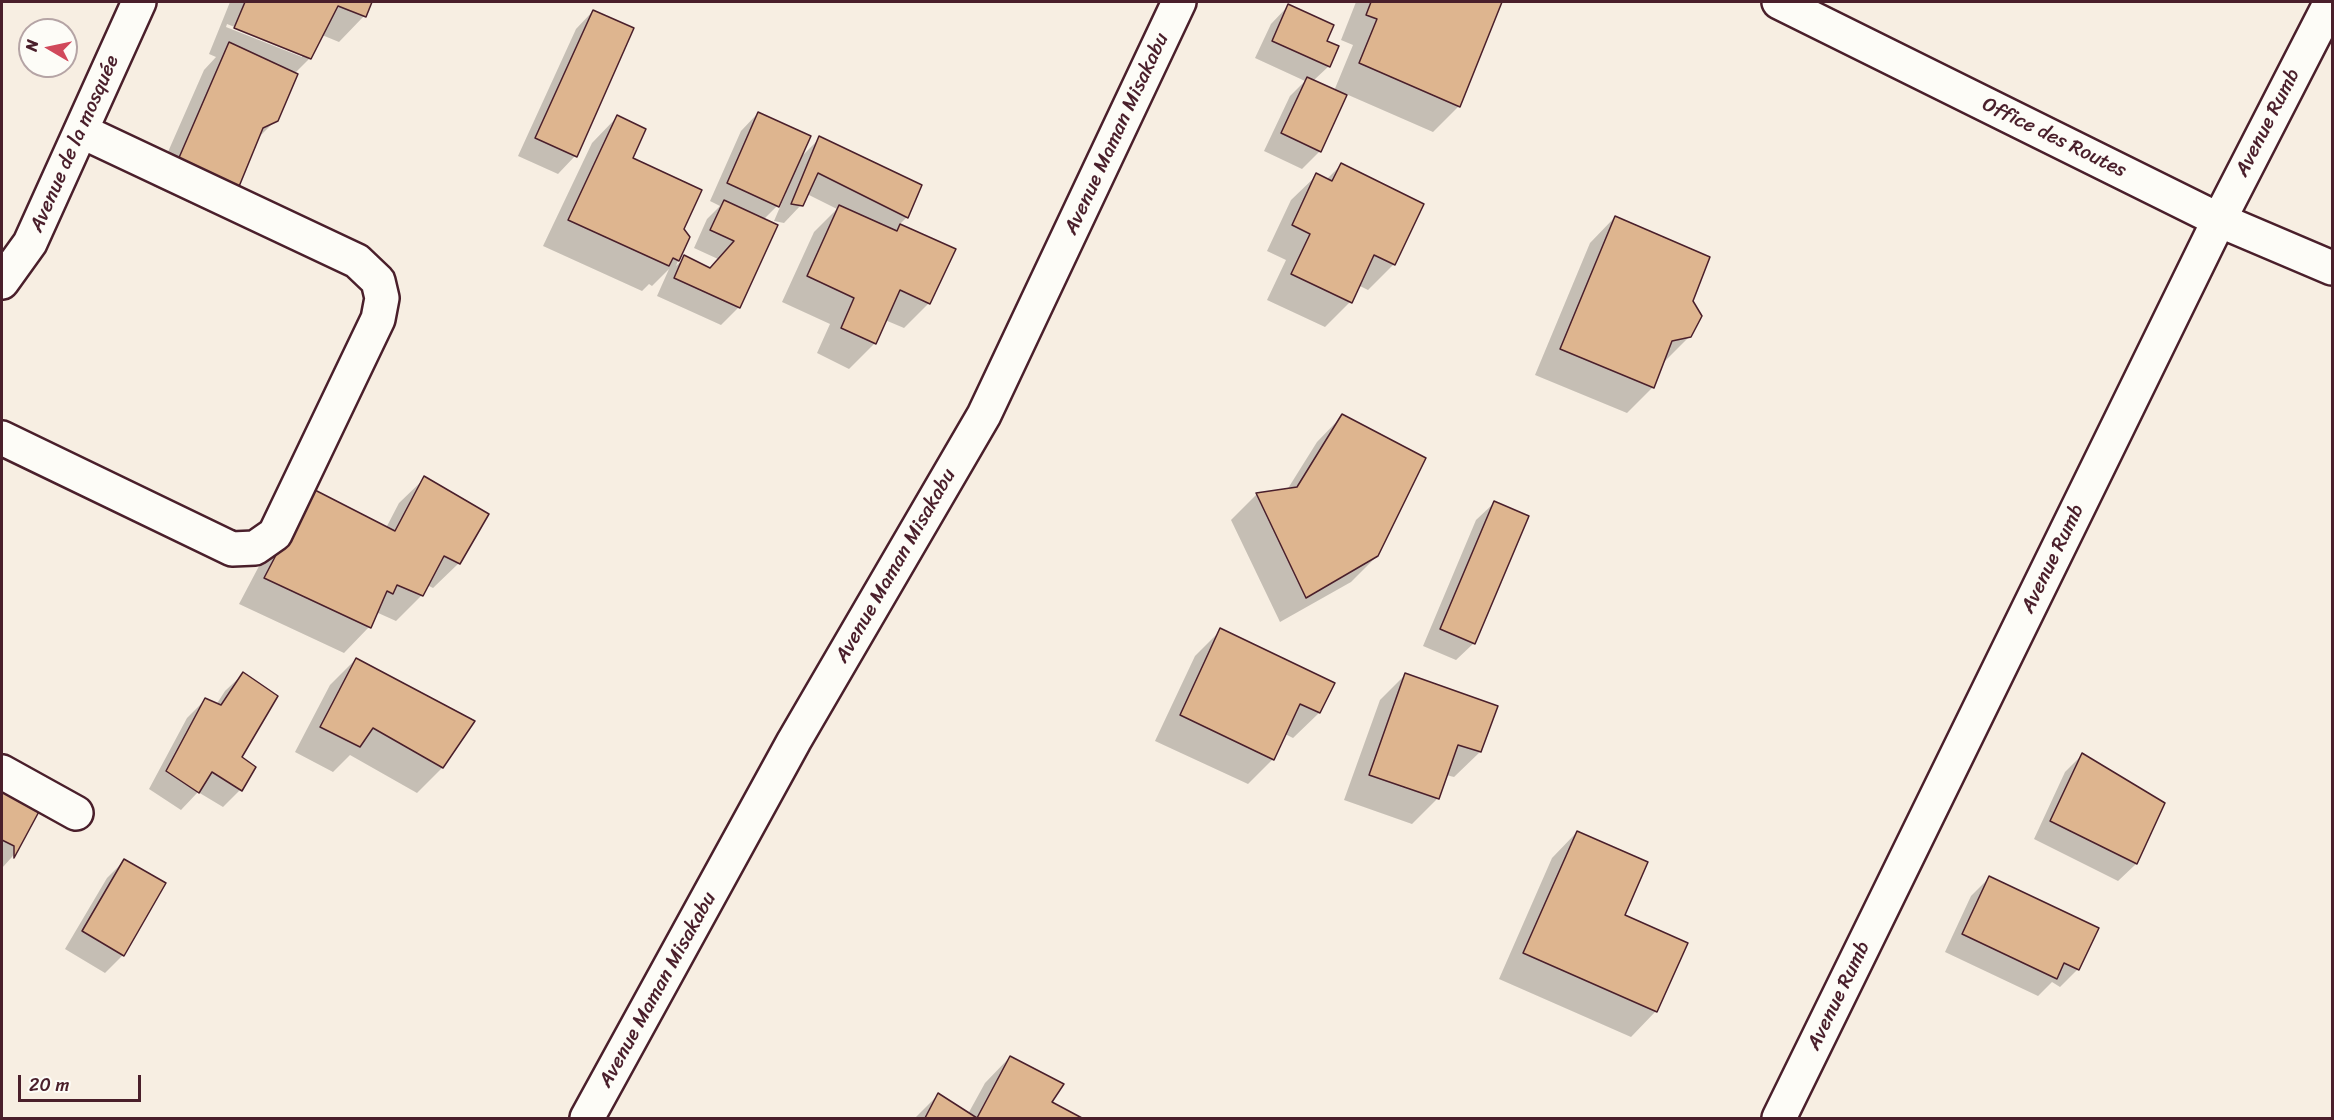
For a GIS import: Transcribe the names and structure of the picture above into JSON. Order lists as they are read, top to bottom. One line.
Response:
{"streets":{"street":["Avenue Rumb","Avenue Maman Misakabu","Office des Routes","Avenue de la mosquée"]},"crossings":[["Avenue Rumb","Office des Routes"]],"scale_bar":"20 m","north":"left"}
